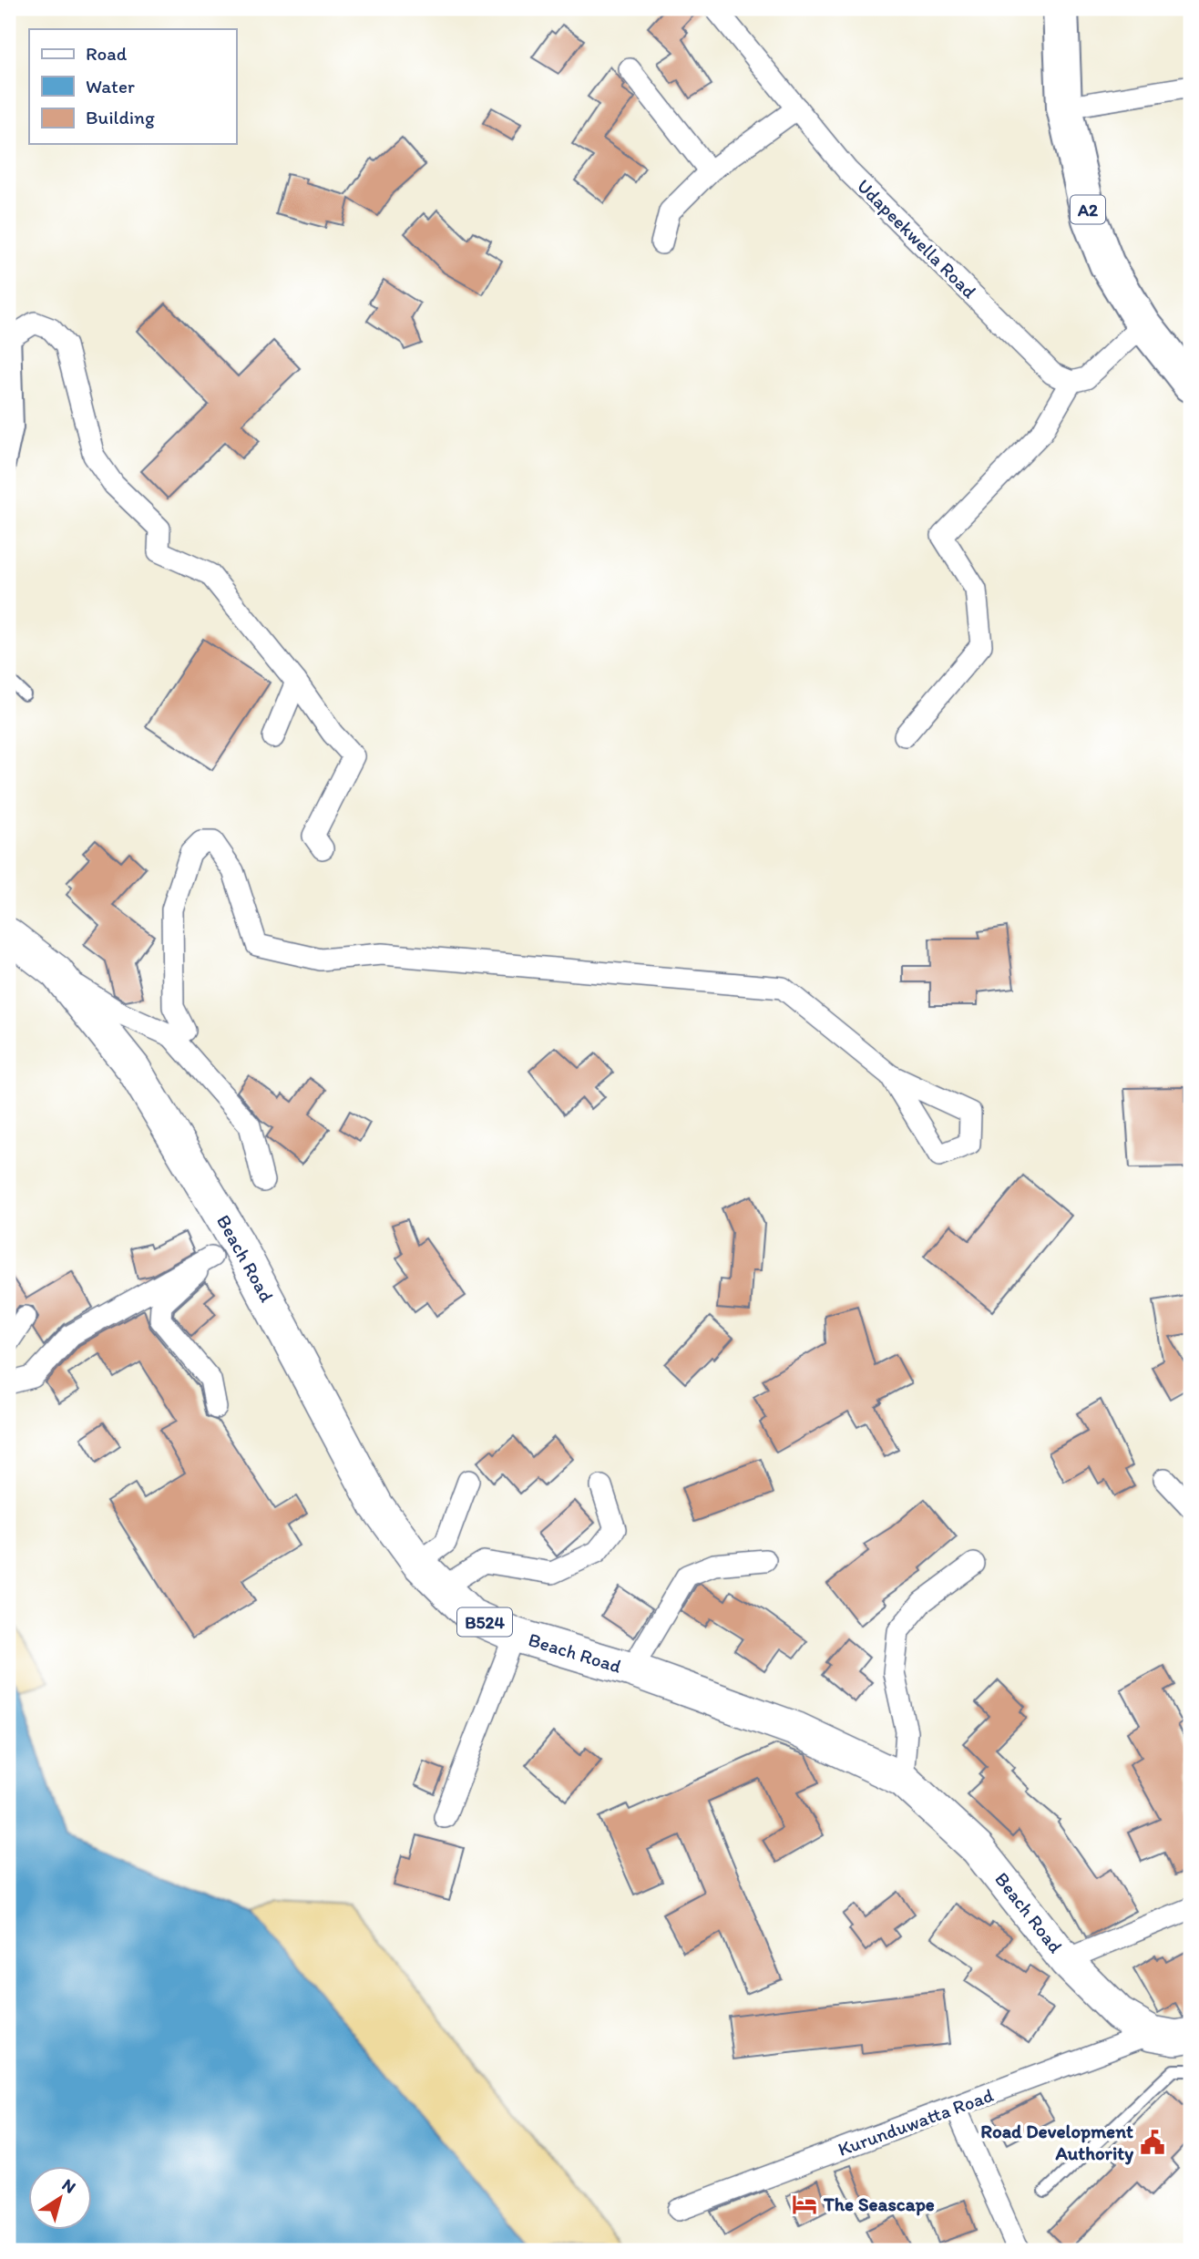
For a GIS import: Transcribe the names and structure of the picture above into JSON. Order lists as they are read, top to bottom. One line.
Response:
{"streets":{"highway":["A2"],"main road":["Beach Road","B524"],"street":["Udapeekwella Road","Kurunduwatta Road"]},"crossings":[["Beach Road","Kurunduwatta Road"]],"places":{"public building":["Road Development Authority"],"hotel":["The Seascape"]},"legend":["Road","Water","Building"],"north":"top right"}
